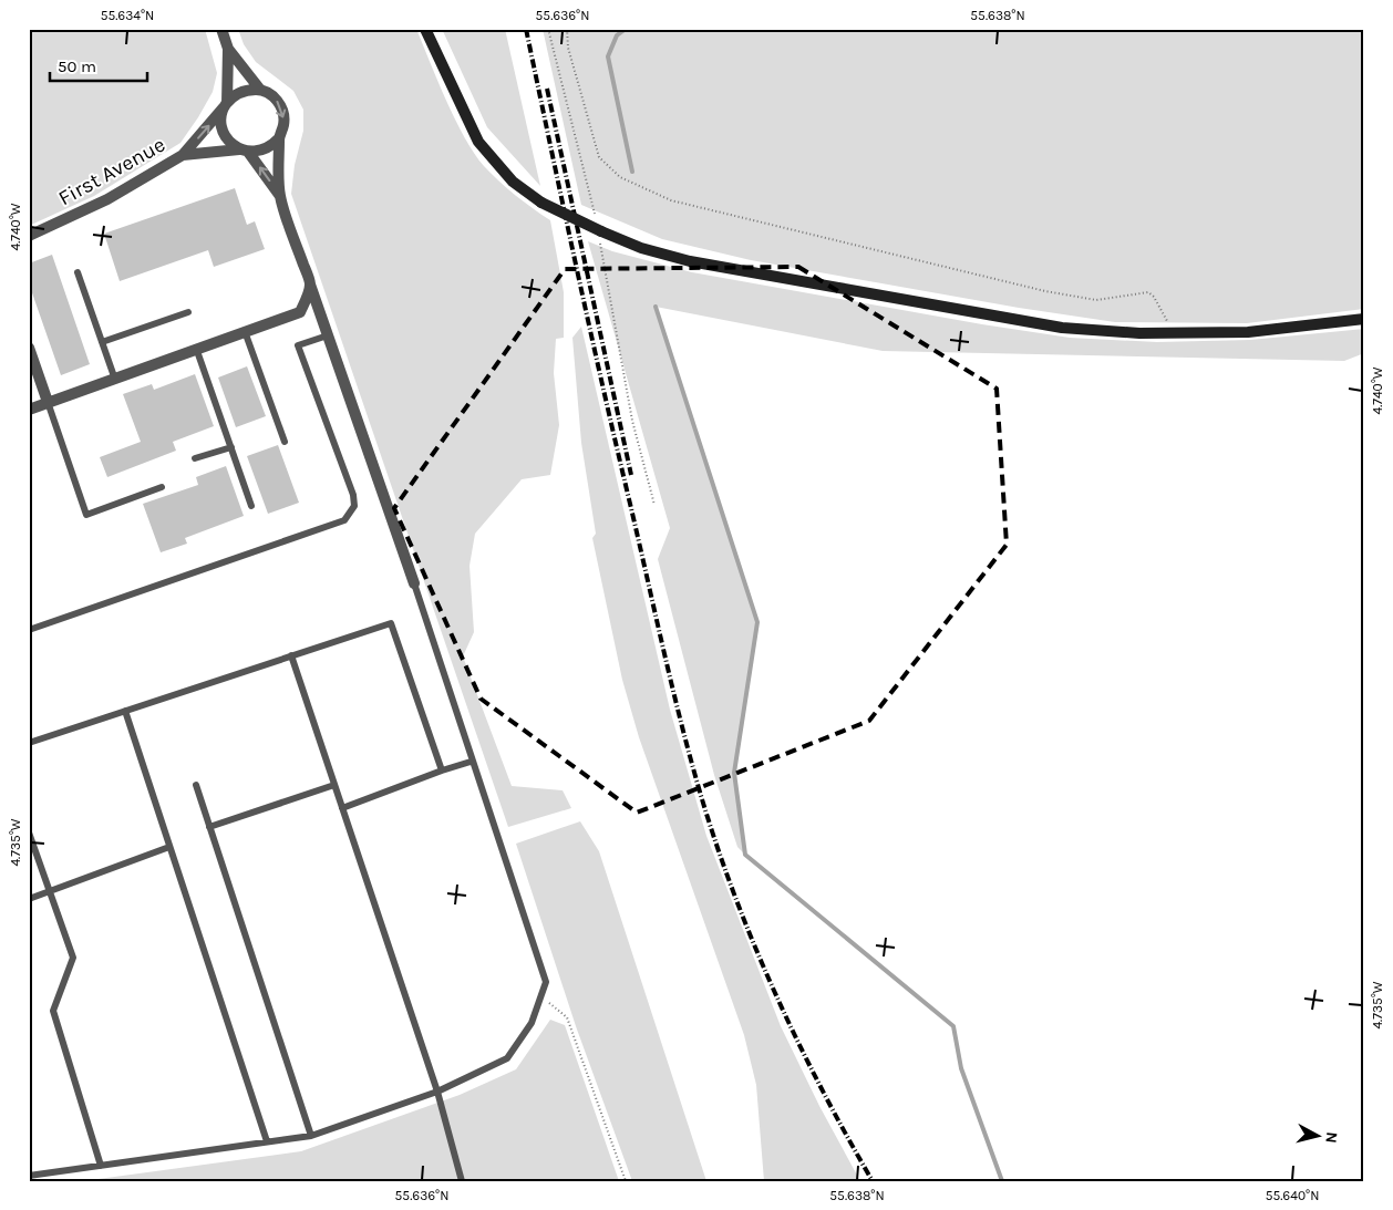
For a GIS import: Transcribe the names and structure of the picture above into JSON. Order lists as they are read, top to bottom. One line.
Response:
{"streets":{"street":["First Avenue"]},"scale_bar":"50 m","north":"right","coordinates":["55.634°N","55.636°N","55.638°N","4.740°W","4.735°W","55.640°N"]}
